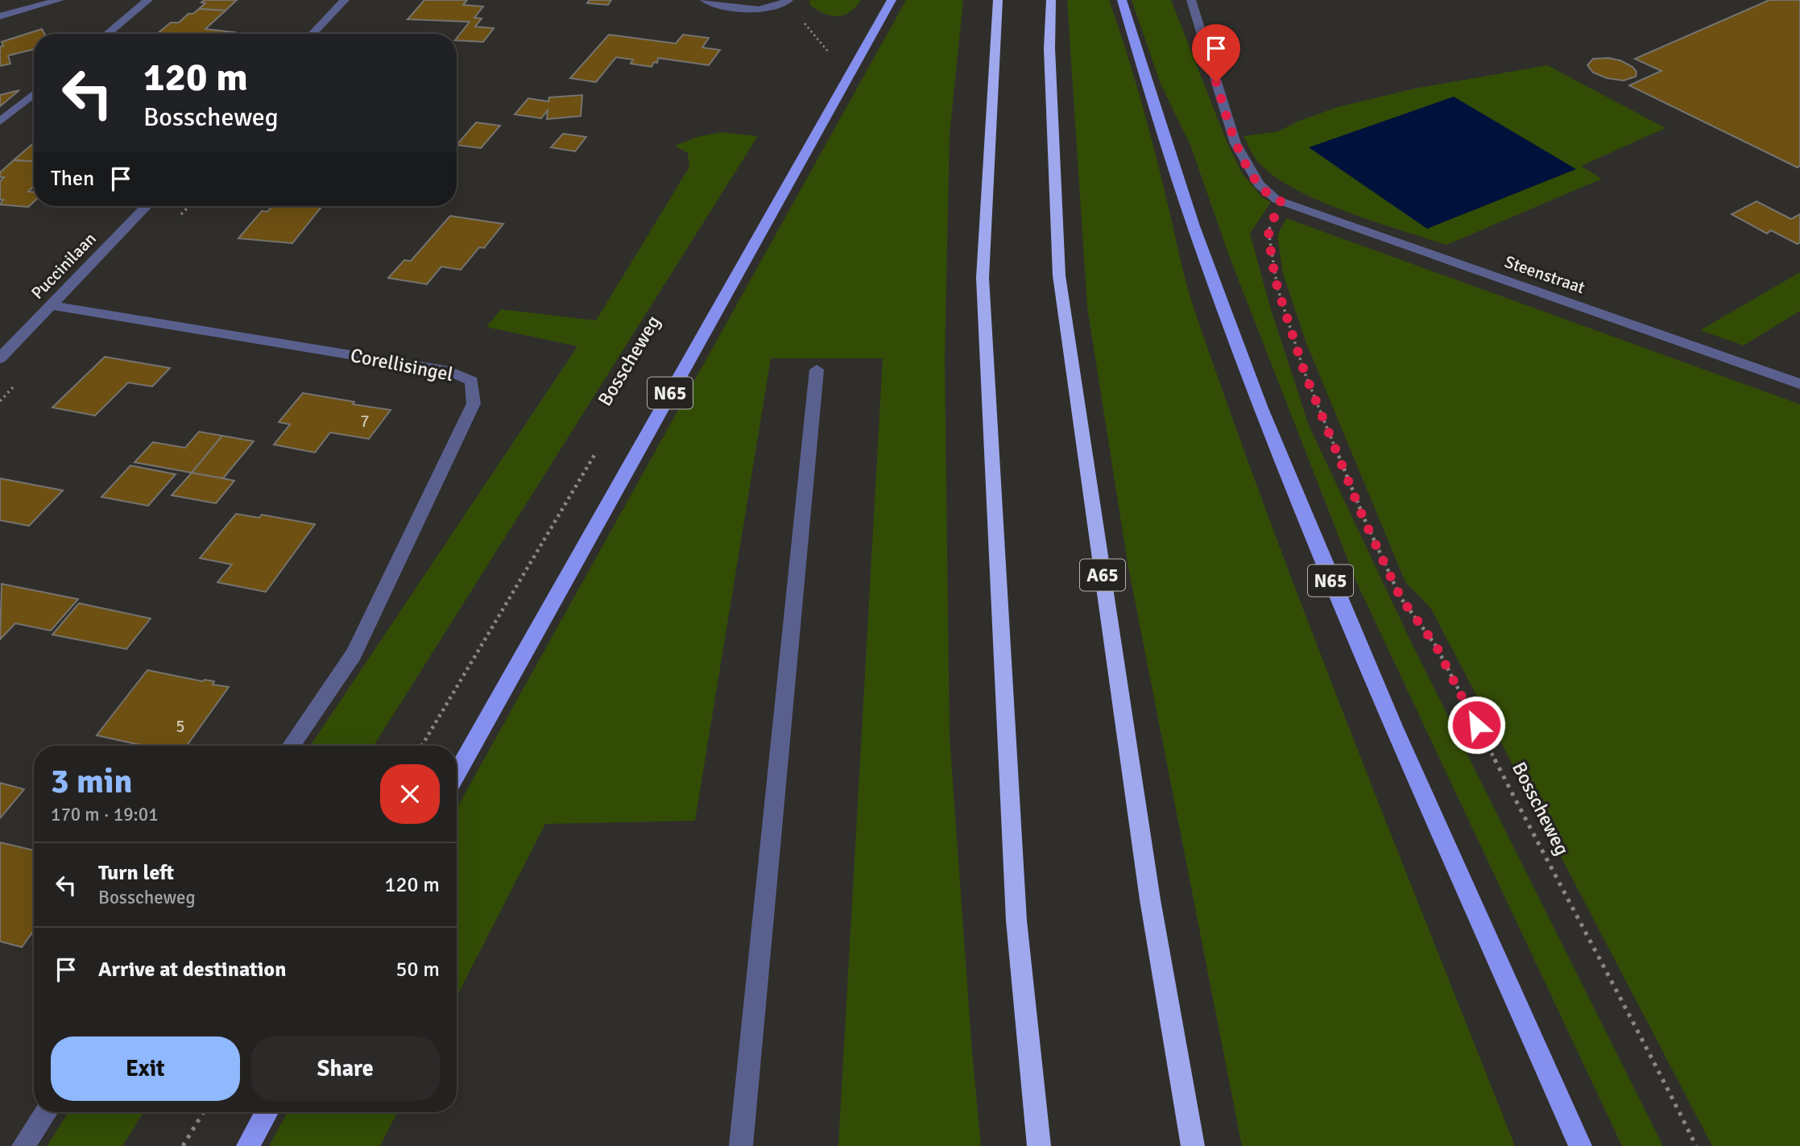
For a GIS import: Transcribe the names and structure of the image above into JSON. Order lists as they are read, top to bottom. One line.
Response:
{"streets":{"highway":["A65"],"main road":["N65"],"street":["Puccinilaan","Steenstraat","Corellisingel"],"path":["Bosscheweg"]},"crossings":[["Puccinilaan","Corellisingel"],["Steenstraat","Bosscheweg"]],"house_numbers":["7","5"],"page":{"turn":["120 m","Bosscheweg"],"then":"Then","heading":["3 min","170 m · 19:01"],"list":[{"name":"Turn left","note":"Bosscheweg","value":"120 m"},{"name":"Arrive at destination","value":"50 m"}],"buttons":["Exit","Share"]}}
